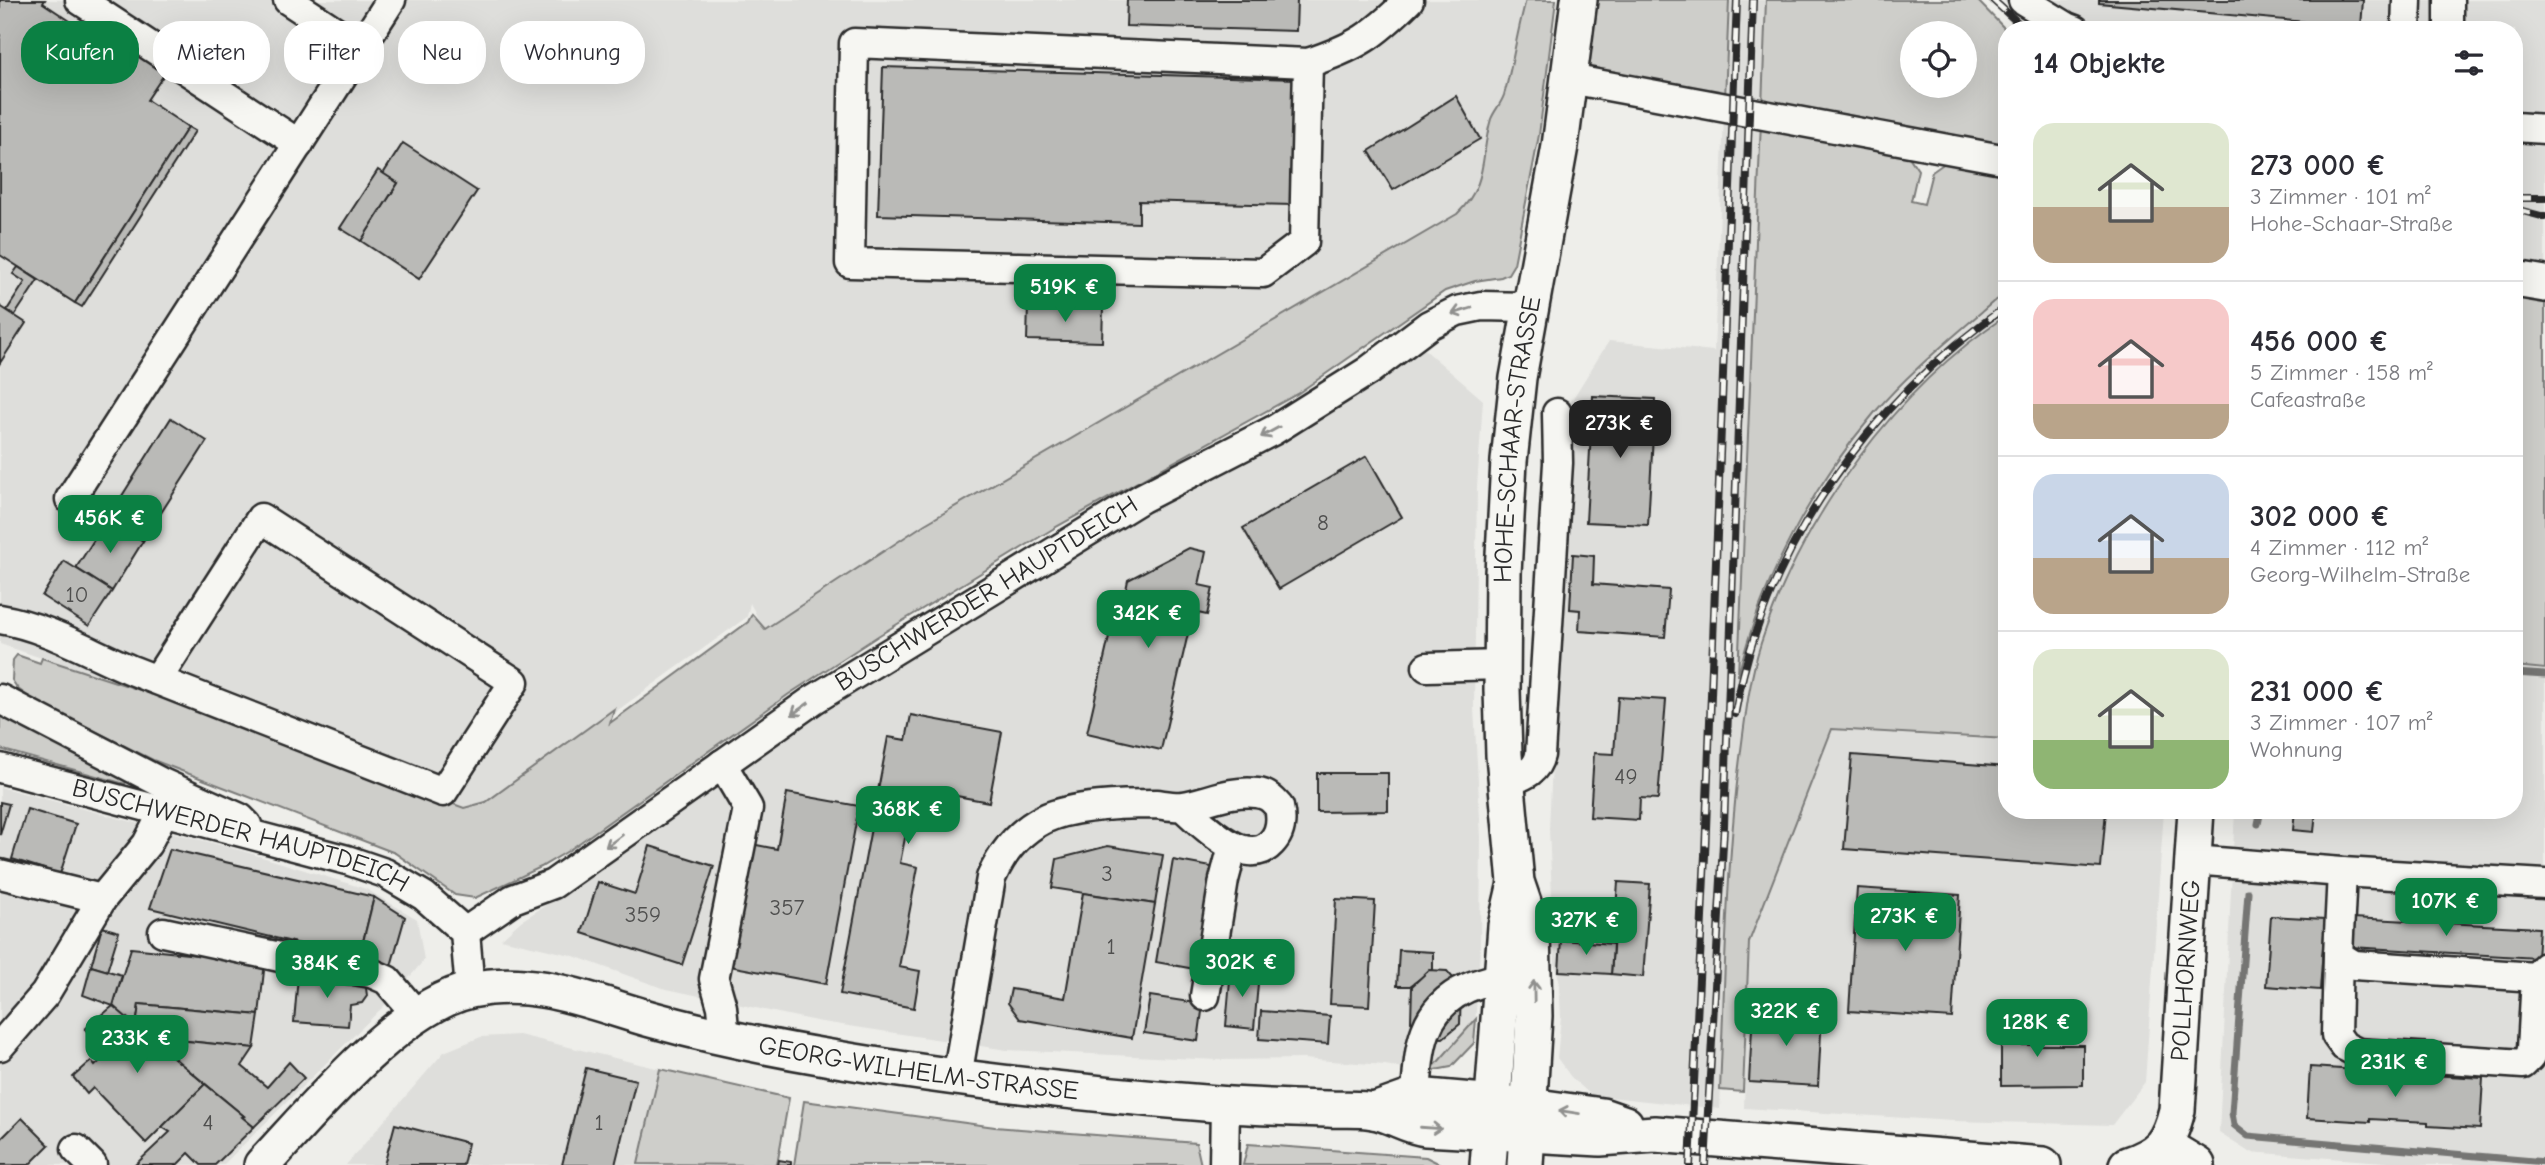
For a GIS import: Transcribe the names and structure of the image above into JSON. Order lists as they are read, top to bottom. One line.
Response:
{"streets":{"main road":["HOHE-SCHAAR-STRASSE","POLLHORNWEG","GEORG-WILHELM-STRASSE"],"street":["BUSCHWERDER HAUPTDEICH"]},"crossings":[["HOHE-SCHAAR-STRASSE","BUSCHWERDER HAUPTDEICH"],["HOHE-SCHAAR-STRASSE","GEORG-WILHELM-STRASSE"]],"one_way":["BUSCHWERDER HAUPTDEICH"],"house_numbers":["8","10","49","3","357","359","1","4","1"],"page":{"chip":["Kaufen","Mieten","Filter","Neu","Wohnung"],"heading":"14 Objekte","list":[{"name":"273 000 €","note":"3 Zimmer · 101 m² · Hohe-Schaar-Straße"},{"name":"456 000 €","note":"5 Zimmer · 158 m² · Cafeastraße"},{"name":"302 000 €","note":"4 Zimmer · 112 m² · Georg-Wilhelm-Straße"},{"name":"231 000 €","note":"3 Zimmer · 107 m² · Wohnung"}],"price":["519K €","273K €","456K €","342K €","368K €","107K €","273K €","327K €","302K €","384K €","322K €","128K €","233K €","231K €"]}}
